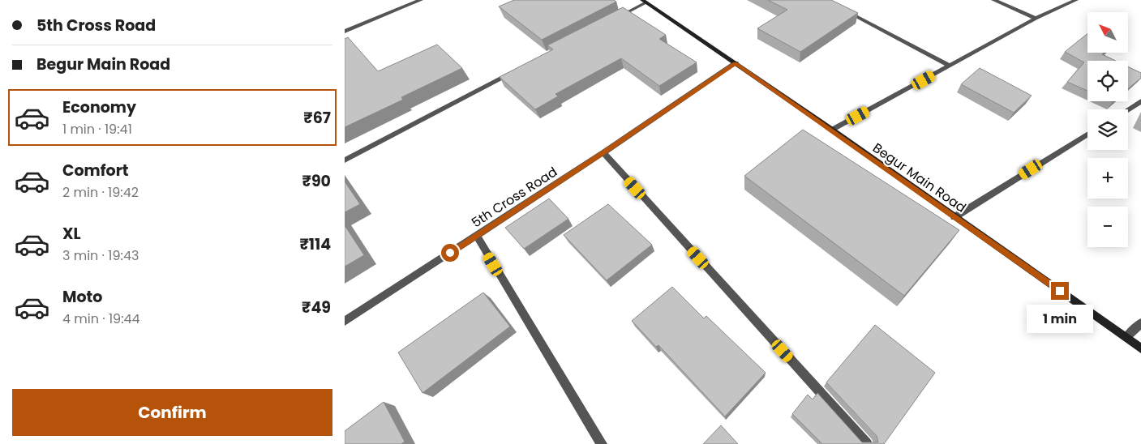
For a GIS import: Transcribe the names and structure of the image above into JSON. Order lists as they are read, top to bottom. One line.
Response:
{"streets":{"street":["Begur Main Road","5th Cross Road"]},"crossings":[["Begur Main Road","5th Cross Road"]],"north":"top left","page":{"banner":["5th Cross Road","Begur Main Road"],"map_buttons":["+","−"],"list":[{"name":"Economy","note":"1 min · 19:41","value":"₹67"},{"name":"Comfort","note":"2 min · 19:42","value":"₹90"},{"name":"XL","note":"3 min · 19:43","value":"₹114"},{"name":"Moto","note":"4 min · 19:44","value":"₹49"}],"bubble":"1 min","buttons":"Confirm"}}
